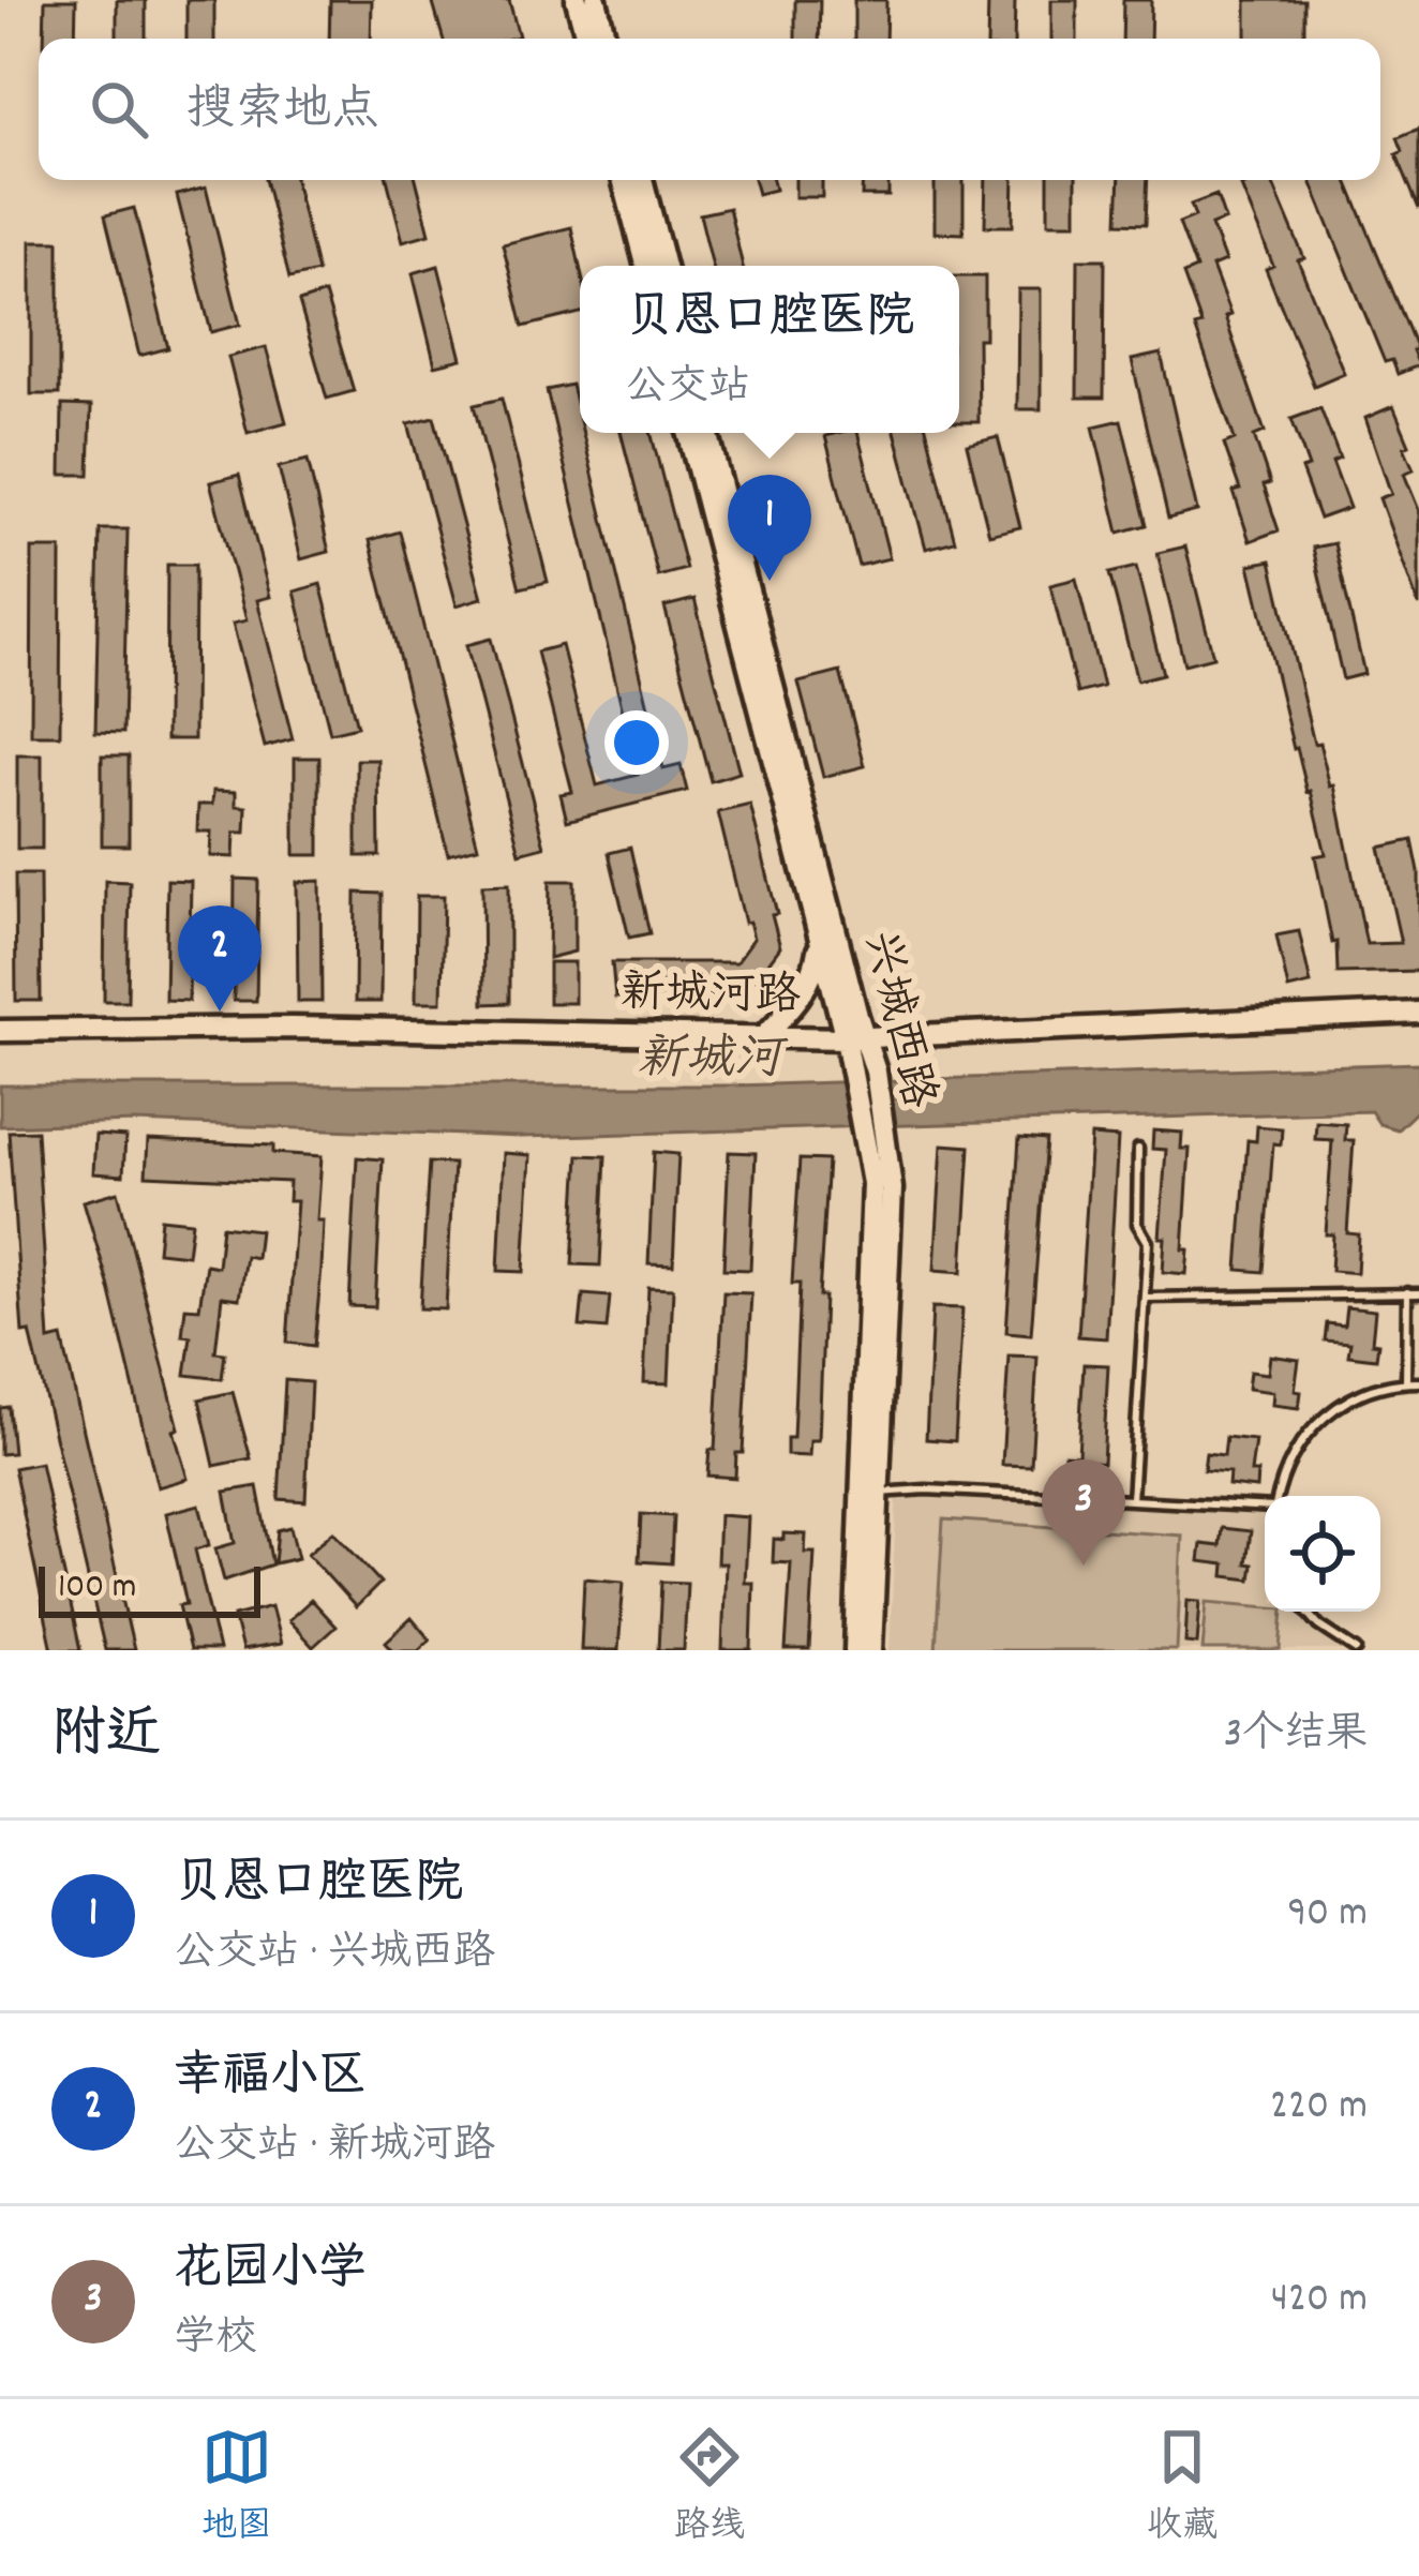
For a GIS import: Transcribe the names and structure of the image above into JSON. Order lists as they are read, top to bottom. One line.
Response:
{"streets":{"street":["新城河路","兴城西路"]},"crossings":[["新城河路","兴城西路"]],"water":["新城河"],"scale_bar":"100 m","page":{"search":"搜索地点","popup":["贝恩口腔医院","公交站"],"pins":["1","2","3"],"scale":"100 m","heading":["附近","3个结果"],"list":[{"mark":"1","name":"贝恩口腔医院","note":"公交站 · 兴城西路","value":"90 m"},{"mark":"2","name":"幸福小区","note":"公交站 · 新城河路","value":"220 m"},{"mark":"3","name":"花园小学","note":"学校","value":"420 m"}],"nav":["地图","路线","收藏"]}}
